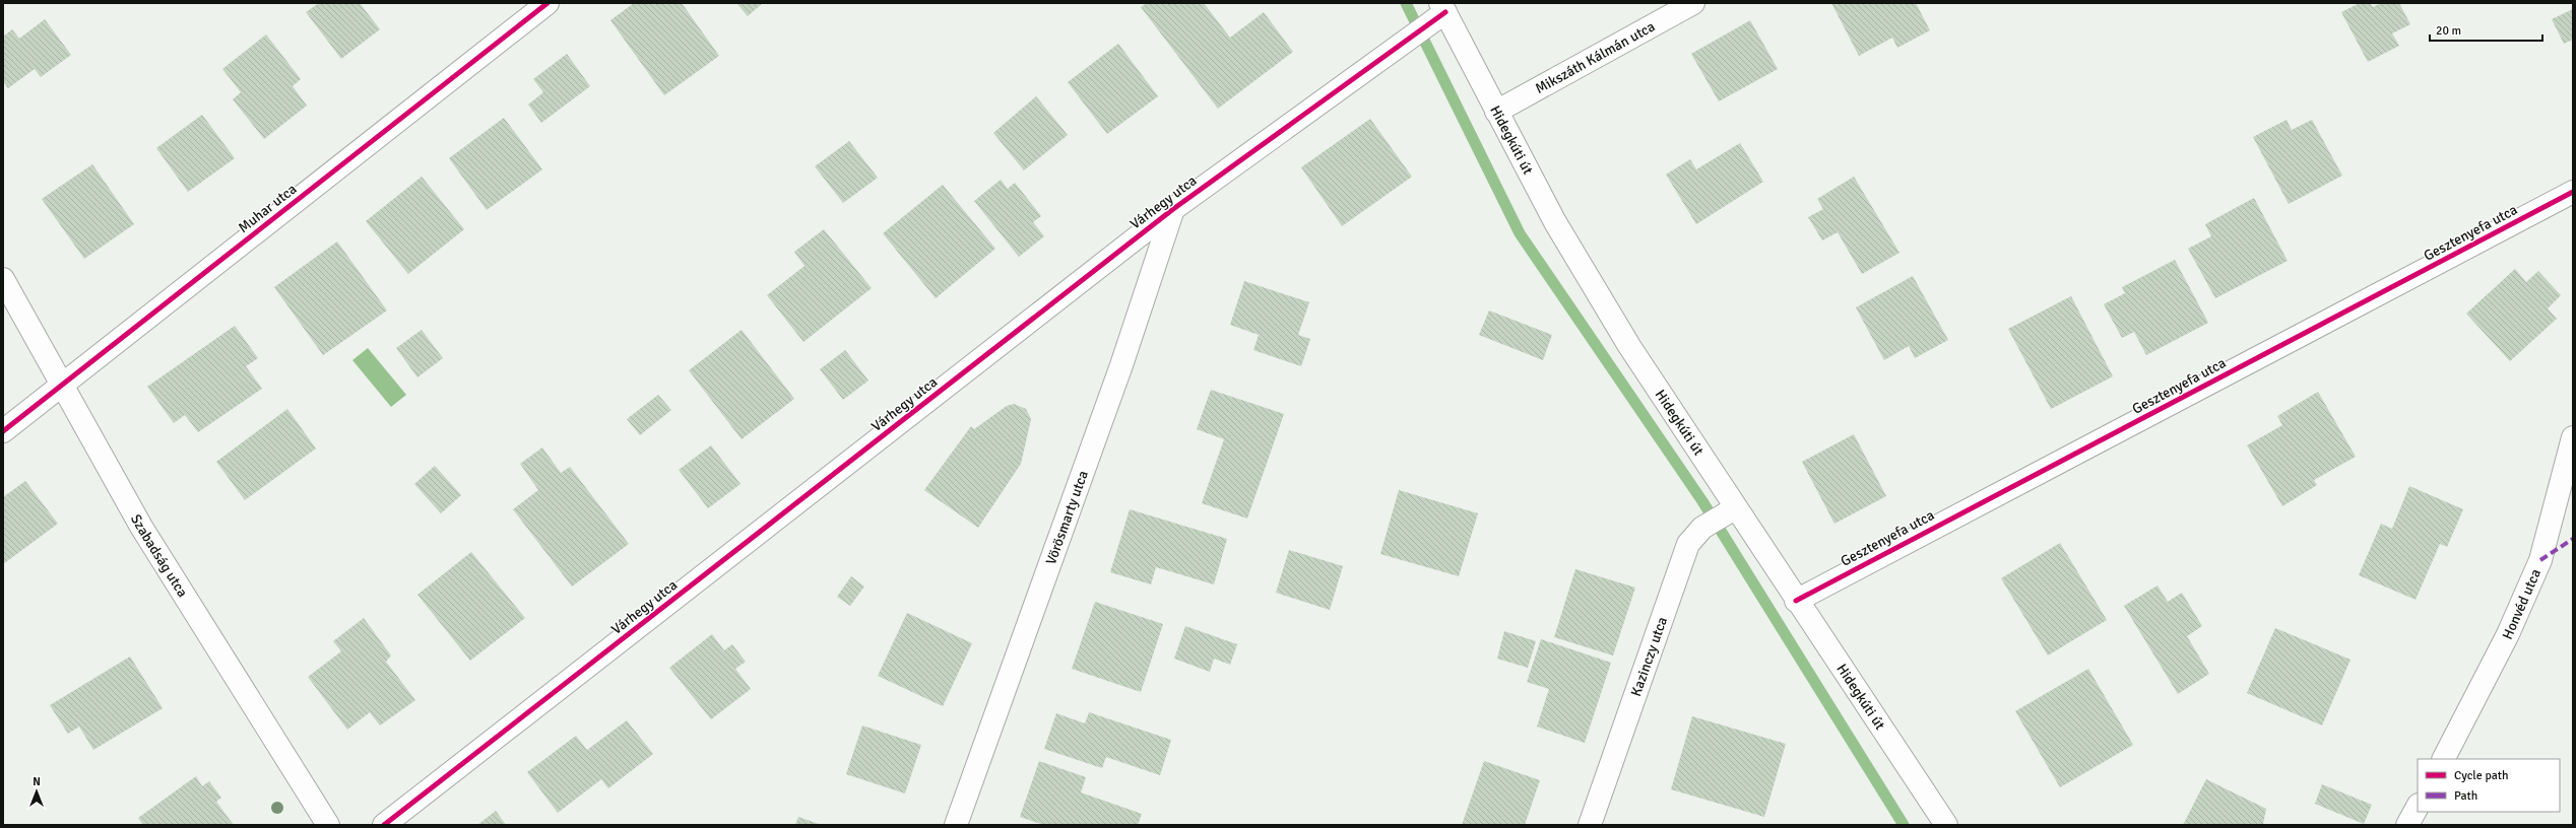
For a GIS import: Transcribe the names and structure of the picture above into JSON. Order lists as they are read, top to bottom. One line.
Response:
{"streets":{"street":["Mikszáth Kálmán utca","Hidegkúti út","Várhegy utca","Muhar utca","Gesztenyefa utca","Vörösmarty utca","Szabadság utca","Honvéd utca","Kazinczy utca"]},"crossings":[["Mikszáth Kálmán utca","Hidegkúti út"],["Hidegkúti út","Várhegy utca"],["Hidegkúti út","Gesztenyefa utca"],["Hidegkúti út","Kazinczy utca"],["Várhegy utca","Vörösmarty utca"],["Muhar utca","Szabadság utca"]],"legend":["Cycle path","Path"],"scale_bar":"20 m","north":"top"}
